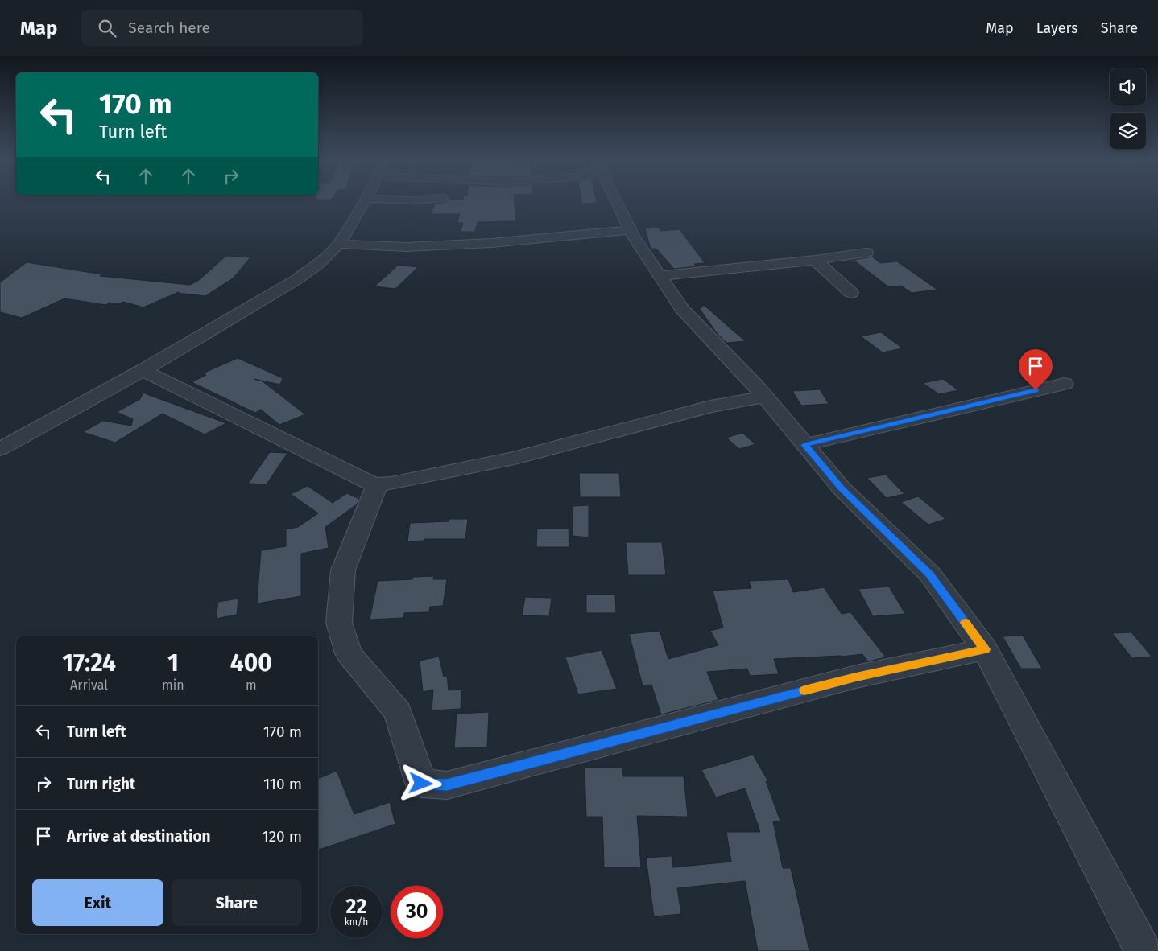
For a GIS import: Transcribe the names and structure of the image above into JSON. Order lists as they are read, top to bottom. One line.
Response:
{"page":{"header":"Map","search":"Search here","nav":["Map","Layers","Share"],"turn":["170 m","Turn left"],"eta":["17:24","Arrival","1","min","400","m"],"list":[{"name":"Turn left","value":"170 m"},{"name":"Turn right","value":"110 m"},{"name":"Arrive at destination","value":"120 m"}],"buttons":["Exit","Share"],"speed":"22 km/h","limit":"30"}}
